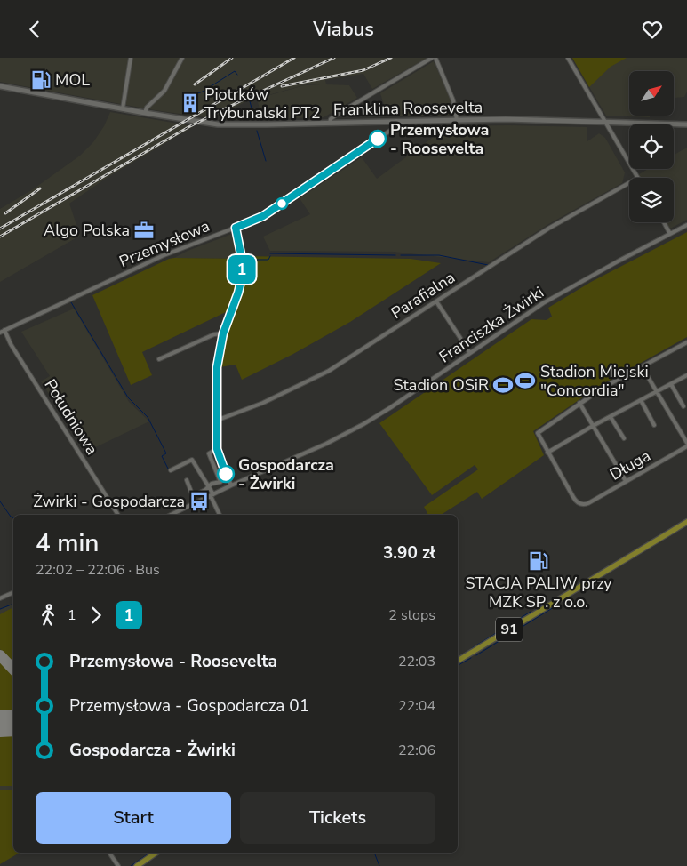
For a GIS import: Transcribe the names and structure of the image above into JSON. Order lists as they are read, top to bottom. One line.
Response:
{"streets":{"main road":["91"],"street":["Franklina Roosevelta","Przemysłowa","Parafialna","Franciszka Żwirki","Południowa","Długa"]},"crossings":[["Franklina Roosevelta","Przemysłowa"],["Przemysłowa","Południowa"]],"places":{"fuel station":["MOL","STACJA PALIW przy MZK SP. z o.o."],"building":["Piotrków Trybunalski PT2"],"other":["Przemysłowa - Roosevelta","Gospodarcza - Żwirki"],"office":["Algo Polska"],"sports":["Stadion Miejski \"Concordia\"","Stadion OSiR"],"bus stop":["Żwirki - Gospodarcza"]},"lines":["bus line 1"],"north":"top right","page":{"header":"Viabus","on_map":"1","heading":["4 min","22:02 – 22:06 · Bus","3.90 zł"],"legs":["1","1","2 stops"],"list":[{"name":"Przemysłowa - Roosevelta","value":"22:03"},{"name":"Przemysłowa - Gospodarcza 01","value":"22:04"},{"name":"Gospodarcza - Żwirki","value":"22:06"}],"buttons":["Start","Tickets"]}}
